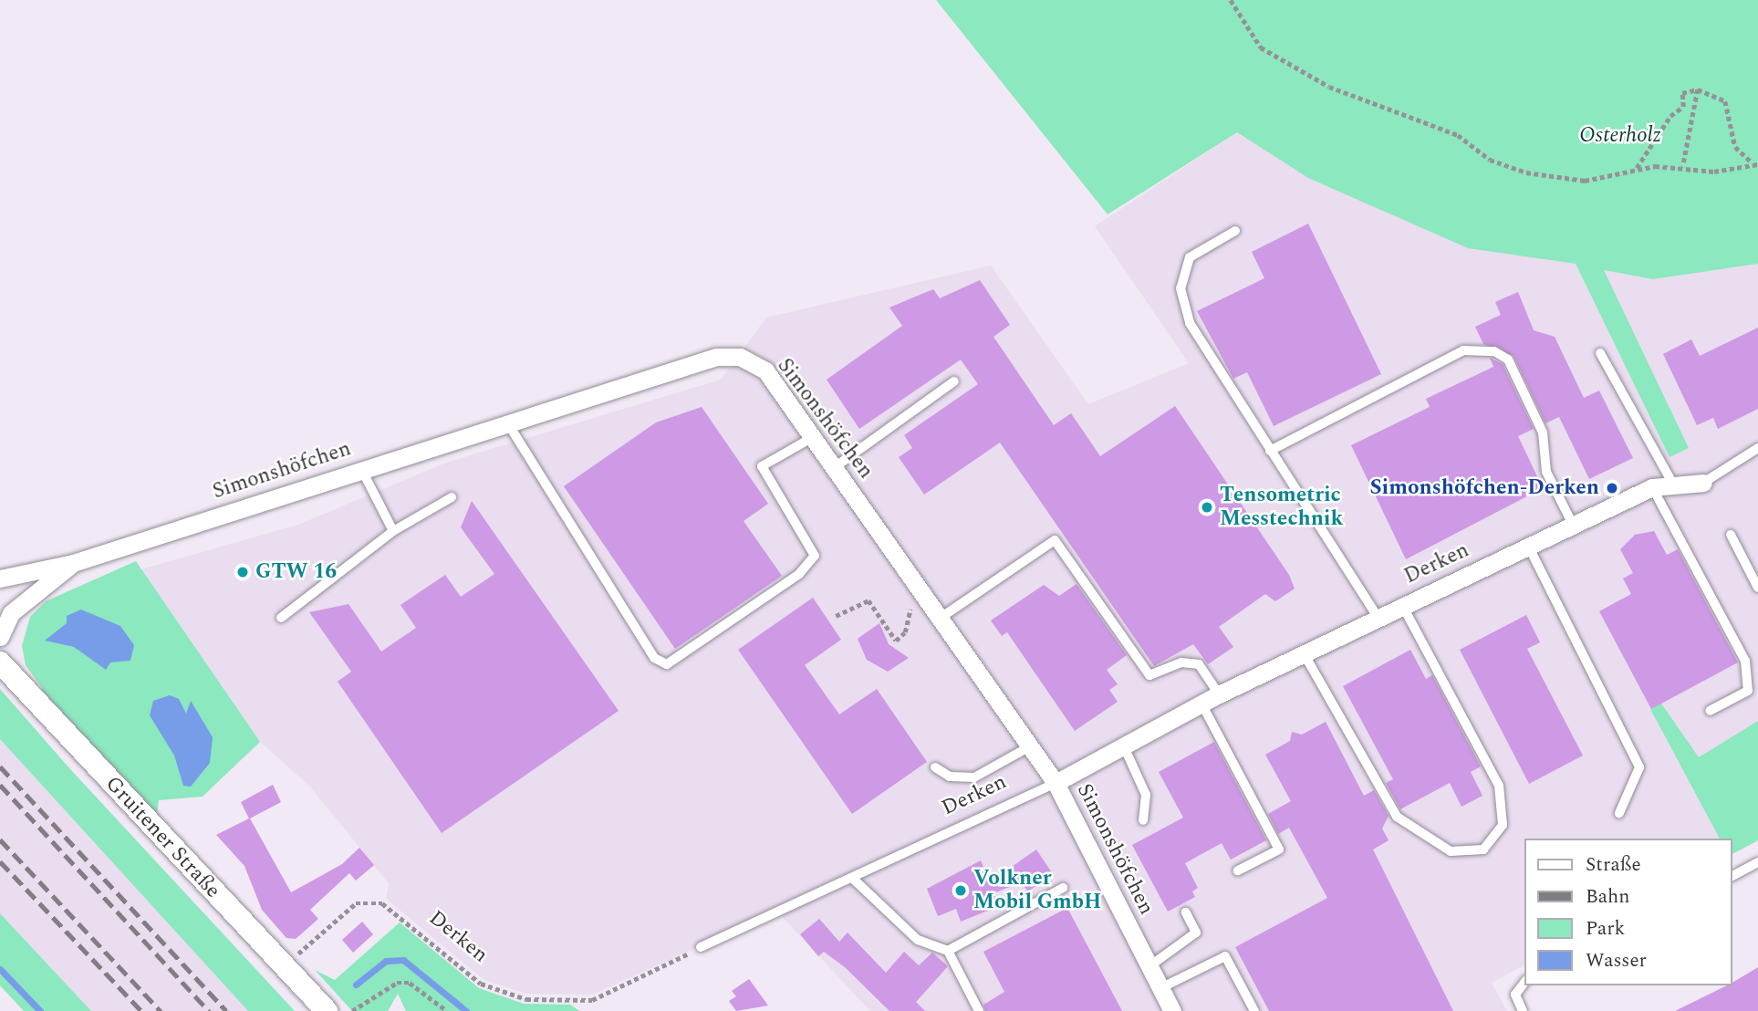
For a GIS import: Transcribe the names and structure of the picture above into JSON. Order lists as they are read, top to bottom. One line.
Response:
{"streets":{"street":["Simonshöfchen","Derken","Gruitener Straße"]},"crossings":[["Simonshöfchen","Derken"],["Derken","Gruitener Straße"]],"parks":["Osterholz"],"places":["Simonshöfchen-Derken","Tensometric Messtechnik","GTW 16","Volkner Mobil GmbH"],"legend":["Straße","Bahn","Park","Wasser"]}
